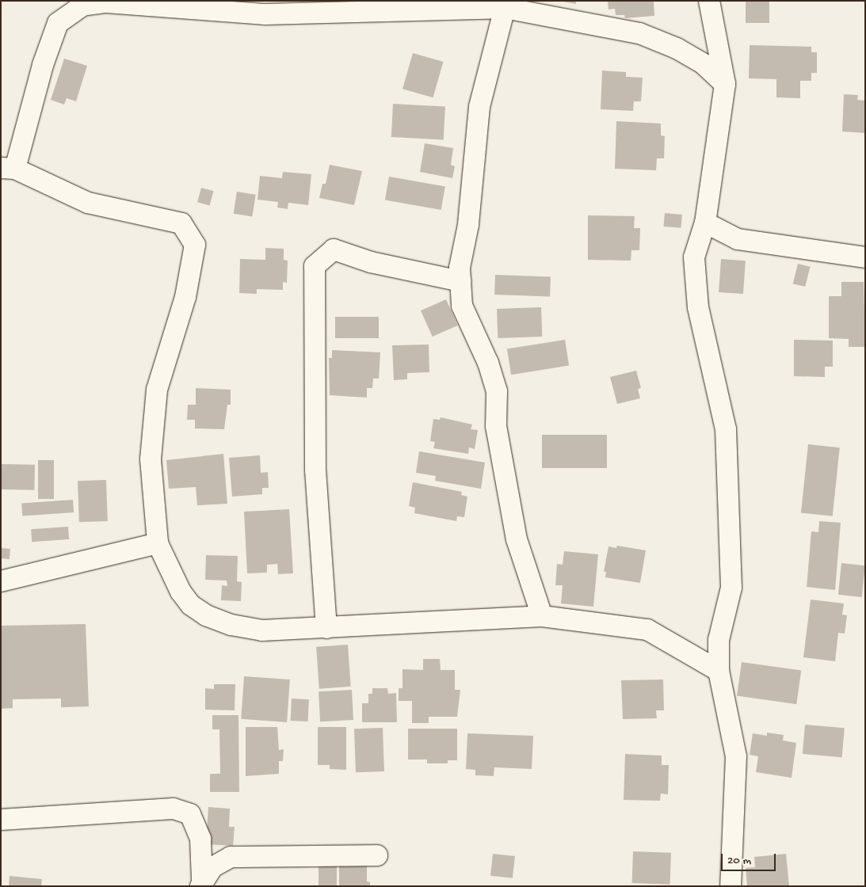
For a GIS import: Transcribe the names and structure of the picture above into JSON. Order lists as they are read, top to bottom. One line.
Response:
{"scale_bar":"20 m"}
